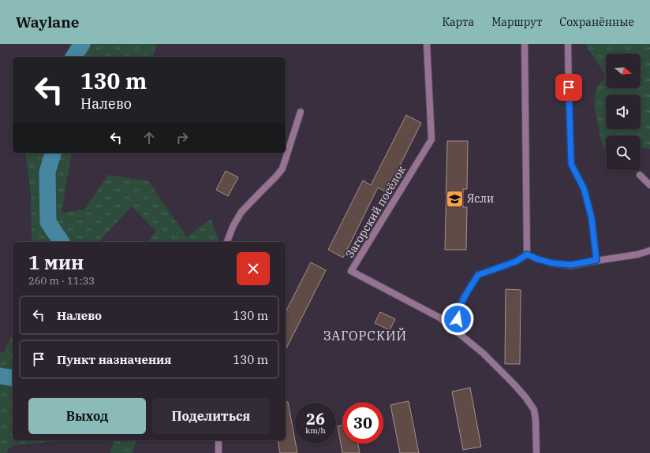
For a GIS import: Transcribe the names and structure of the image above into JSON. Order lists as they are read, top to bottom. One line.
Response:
{"streets":{"street":["Загорский посёлок"]},"districts":["ЗАГОРСКИЙ"],"places":{"school or university":["Ясли"]},"north":"right","page":{"header":"Waylane","nav":["Карта","Маршрут","Сохранённые"],"turn":["130 m","Налево"],"heading":["1 мин","260 m · 11:33"],"list":[{"name":"Налево","value":"130 m"},{"name":"Пункт назначения","value":"130 m"}],"buttons":["Выход","Поделиться"],"speed":"26 km/h","limit":"30"}}
